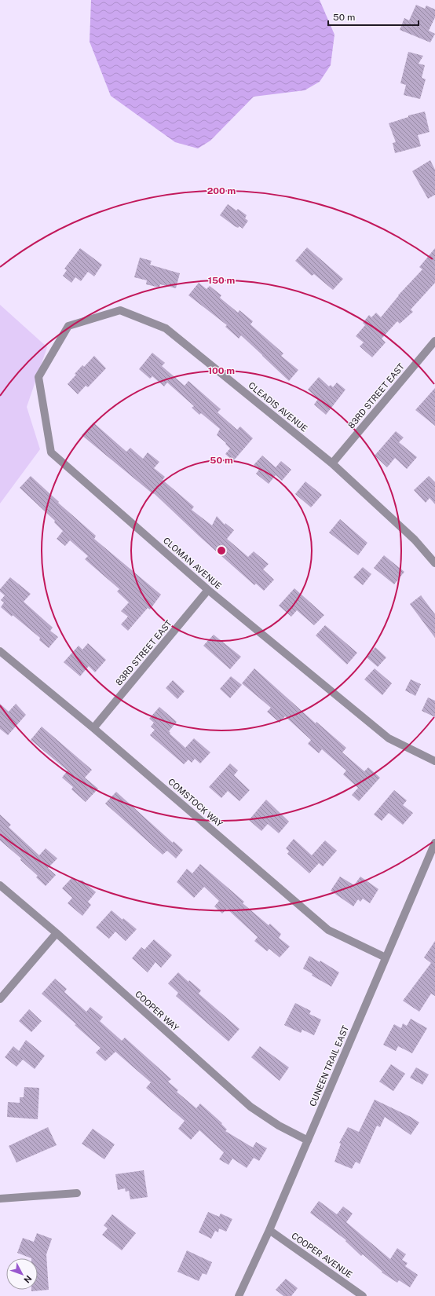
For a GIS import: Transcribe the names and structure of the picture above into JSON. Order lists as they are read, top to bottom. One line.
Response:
{"streets":{"street":["83RD STREET EAST","CLEADIS AVENUE","CLOMAN AVENUE","COMSTOCK WAY","COOPER WAY","CUNEEN TRAIL EAST","COOPER AVENUE"]},"crossings":[["83RD STREET EAST","CLEADIS AVENUE"],["83RD STREET EAST","CLOMAN AVENUE"],["83RD STREET EAST","COMSTOCK WAY"],["CLEADIS AVENUE","CLOMAN AVENUE"],["COMSTOCK WAY","CUNEEN TRAIL EAST"],["COOPER WAY","CUNEEN TRAIL EAST"],["CUNEEN TRAIL EAST","COOPER AVENUE"]],"scale_bar":"50 m","north":"bottom right","rings":["200 m","150 m","100 m","50 m"]}
